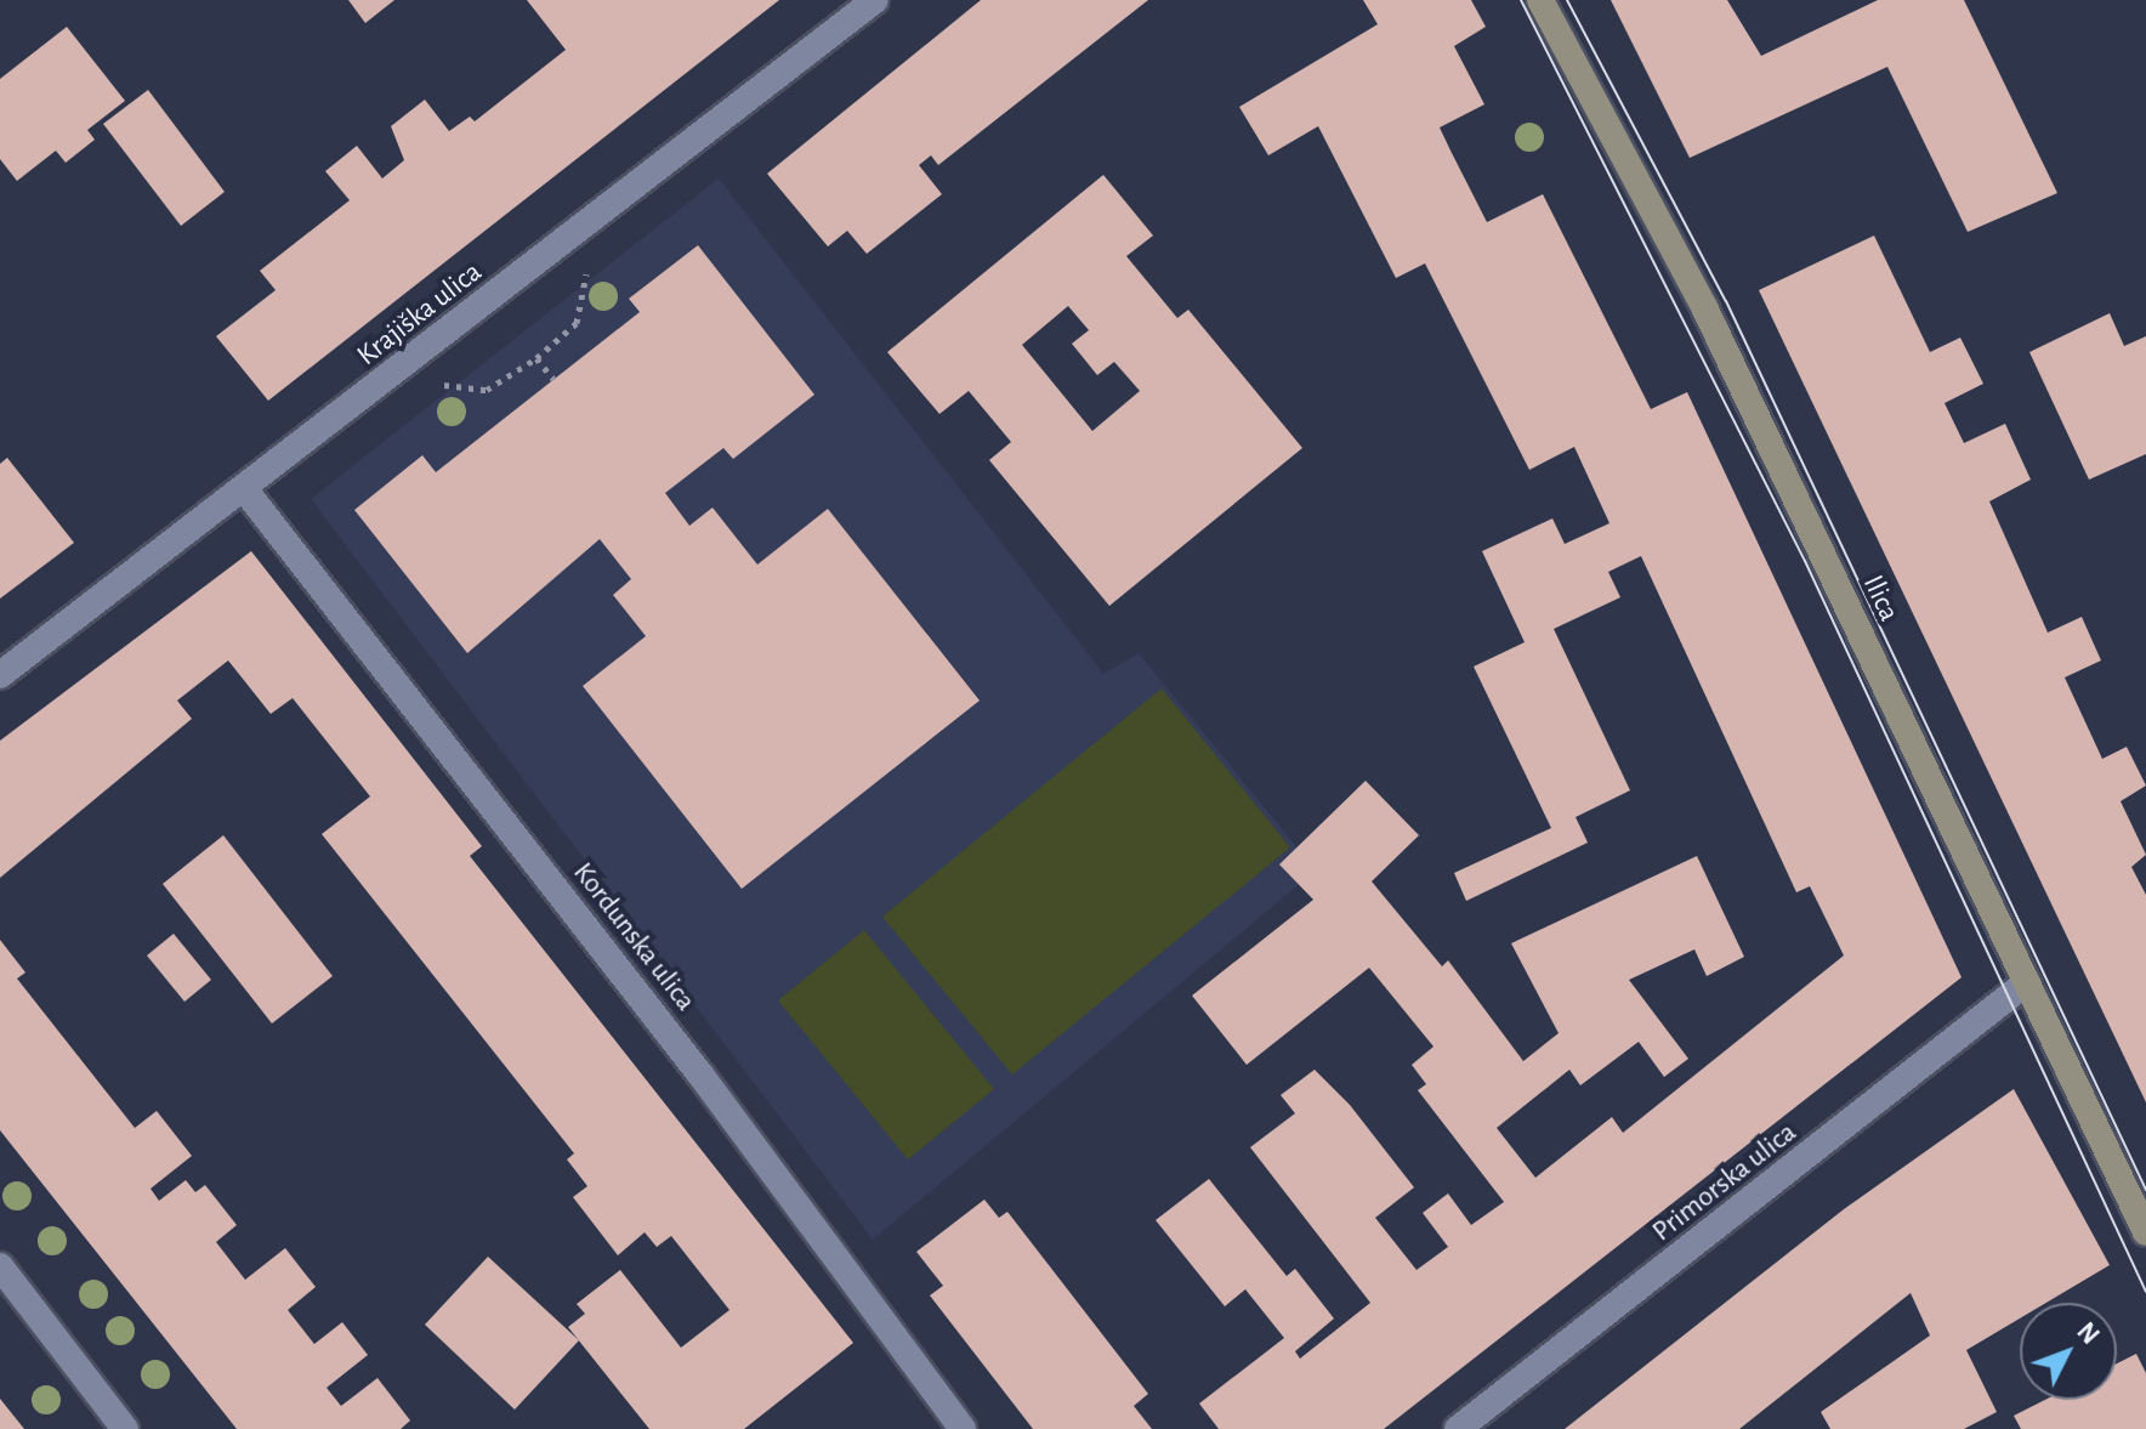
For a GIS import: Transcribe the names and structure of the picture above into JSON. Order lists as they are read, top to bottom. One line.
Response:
{"streets":{"main road":["Ilica"],"street":["Krajiška ulica","Kordunska ulica","Primorska ulica"]},"crossings":[["Krajiška ulica","Kordunska ulica"],["Ilica","Primorska ulica"]],"north":"top right"}
